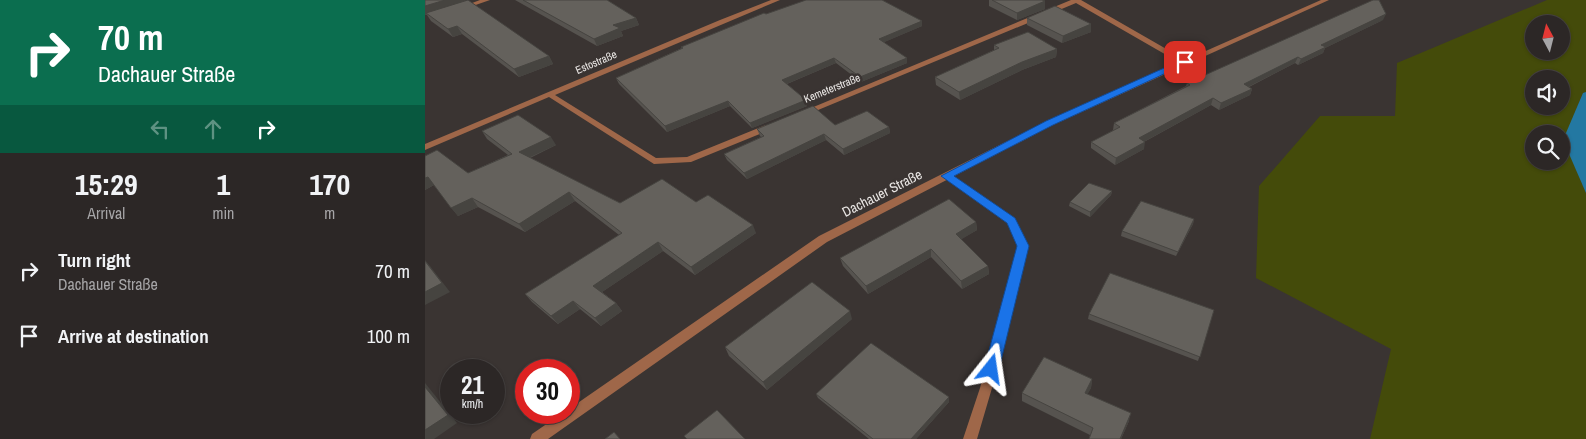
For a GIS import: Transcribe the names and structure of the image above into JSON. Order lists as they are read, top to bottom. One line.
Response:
{"streets":{"street":["Estostraße","Kemeterstraße","Dachauer Straße"]},"north":"top","page":{"turn":["70 m","Dachauer Straße"],"eta":["15:29","Arrival","1","min","170","m"],"list":[{"name":"Turn right","note":"Dachauer Straße","value":"70 m"},{"name":"Arrive at destination","value":"100 m"}],"speed":"21 km/h","limit":"30"}}
